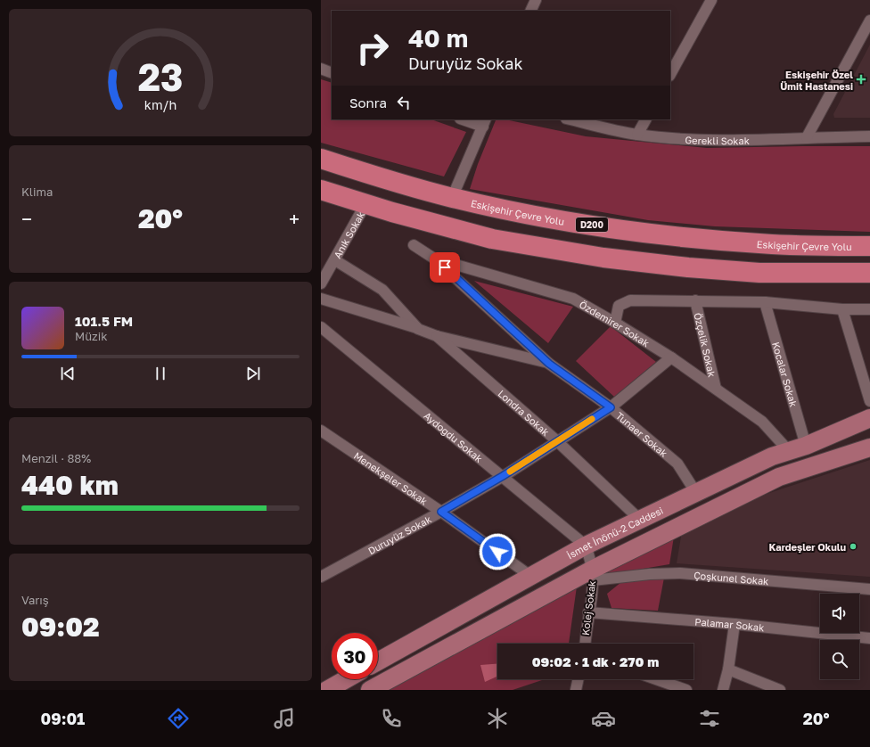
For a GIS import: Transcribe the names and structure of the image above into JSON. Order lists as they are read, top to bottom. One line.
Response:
{"streets":{"highway":["Eskişehir Çevre Yolu","D200"],"main road":["İsmet İnönü-2 Caddesi"],"street":["Gerekli Sokak","Anık Sokak","Özdemirer Sokak","Özçelik Sokak","Kocalar Sokak","Londra Sokak","Tunaer Sokak","Aydoğdu Sokak","Menekşeler Sokak","Duruyüz Sokak","Çoşkunel Sokak","Kolej Sokak","Palamar Sokak"]},"crossings":[["Anık Sokak","Londra Sokak"],["Özdemirer Sokak","Özçelik Sokak"],["Özdemirer Sokak","Kocalar Sokak"],["Özdemirer Sokak","Tunaer Sokak"],["Özdemirer Sokak","İsmet İnönü-2 Caddesi"],["Özdemirer Sokak","Duruyüz Sokak"],["Kocalar Sokak","İsmet İnönü-2 Caddesi"],["Londra Sokak","Tunaer Sokak"],["Londra Sokak","İsmet İnönü-2 Caddesi"],["Londra Sokak","Duruyüz Sokak"],["Tunaer Sokak","İsmet İnönü-2 Caddesi"],["Tunaer Sokak","Duruyüz Sokak"],["Aydoğdu Sokak","İsmet İnönü-2 Caddesi"],["Aydoğdu Sokak","Duruyüz Sokak"],["Aydoğdu Sokak","Kolej Sokak"],["Menekşeler Sokak","İsmet İnönü-2 Caddesi"],["Menekşeler Sokak","Duruyüz Sokak"],["İsmet İnönü-2 Caddesi","Kolej Sokak"],["Çoşkunel Sokak","Kolej Sokak"],["Kolej Sokak","Palamar Sokak"]],"places":{"health":["Eskişehir Özel Ümit Hastanesi"],"other":["Kardeşler Okulu"]},"page":{"turn":["40 m","Duruyüz Sokak"],"then":"Sonra","tile":["Klima",["Menzil · 88%","440 km"],["Varış","09:02"]],"heat":["−","20°","+"],"song":["101.5 FM","Müzik"],"limit":"30","trip":"09:02 · 1 dk · 270 m","tabs":["09:01","20°"],"gauge":["23","km/h"]}}
